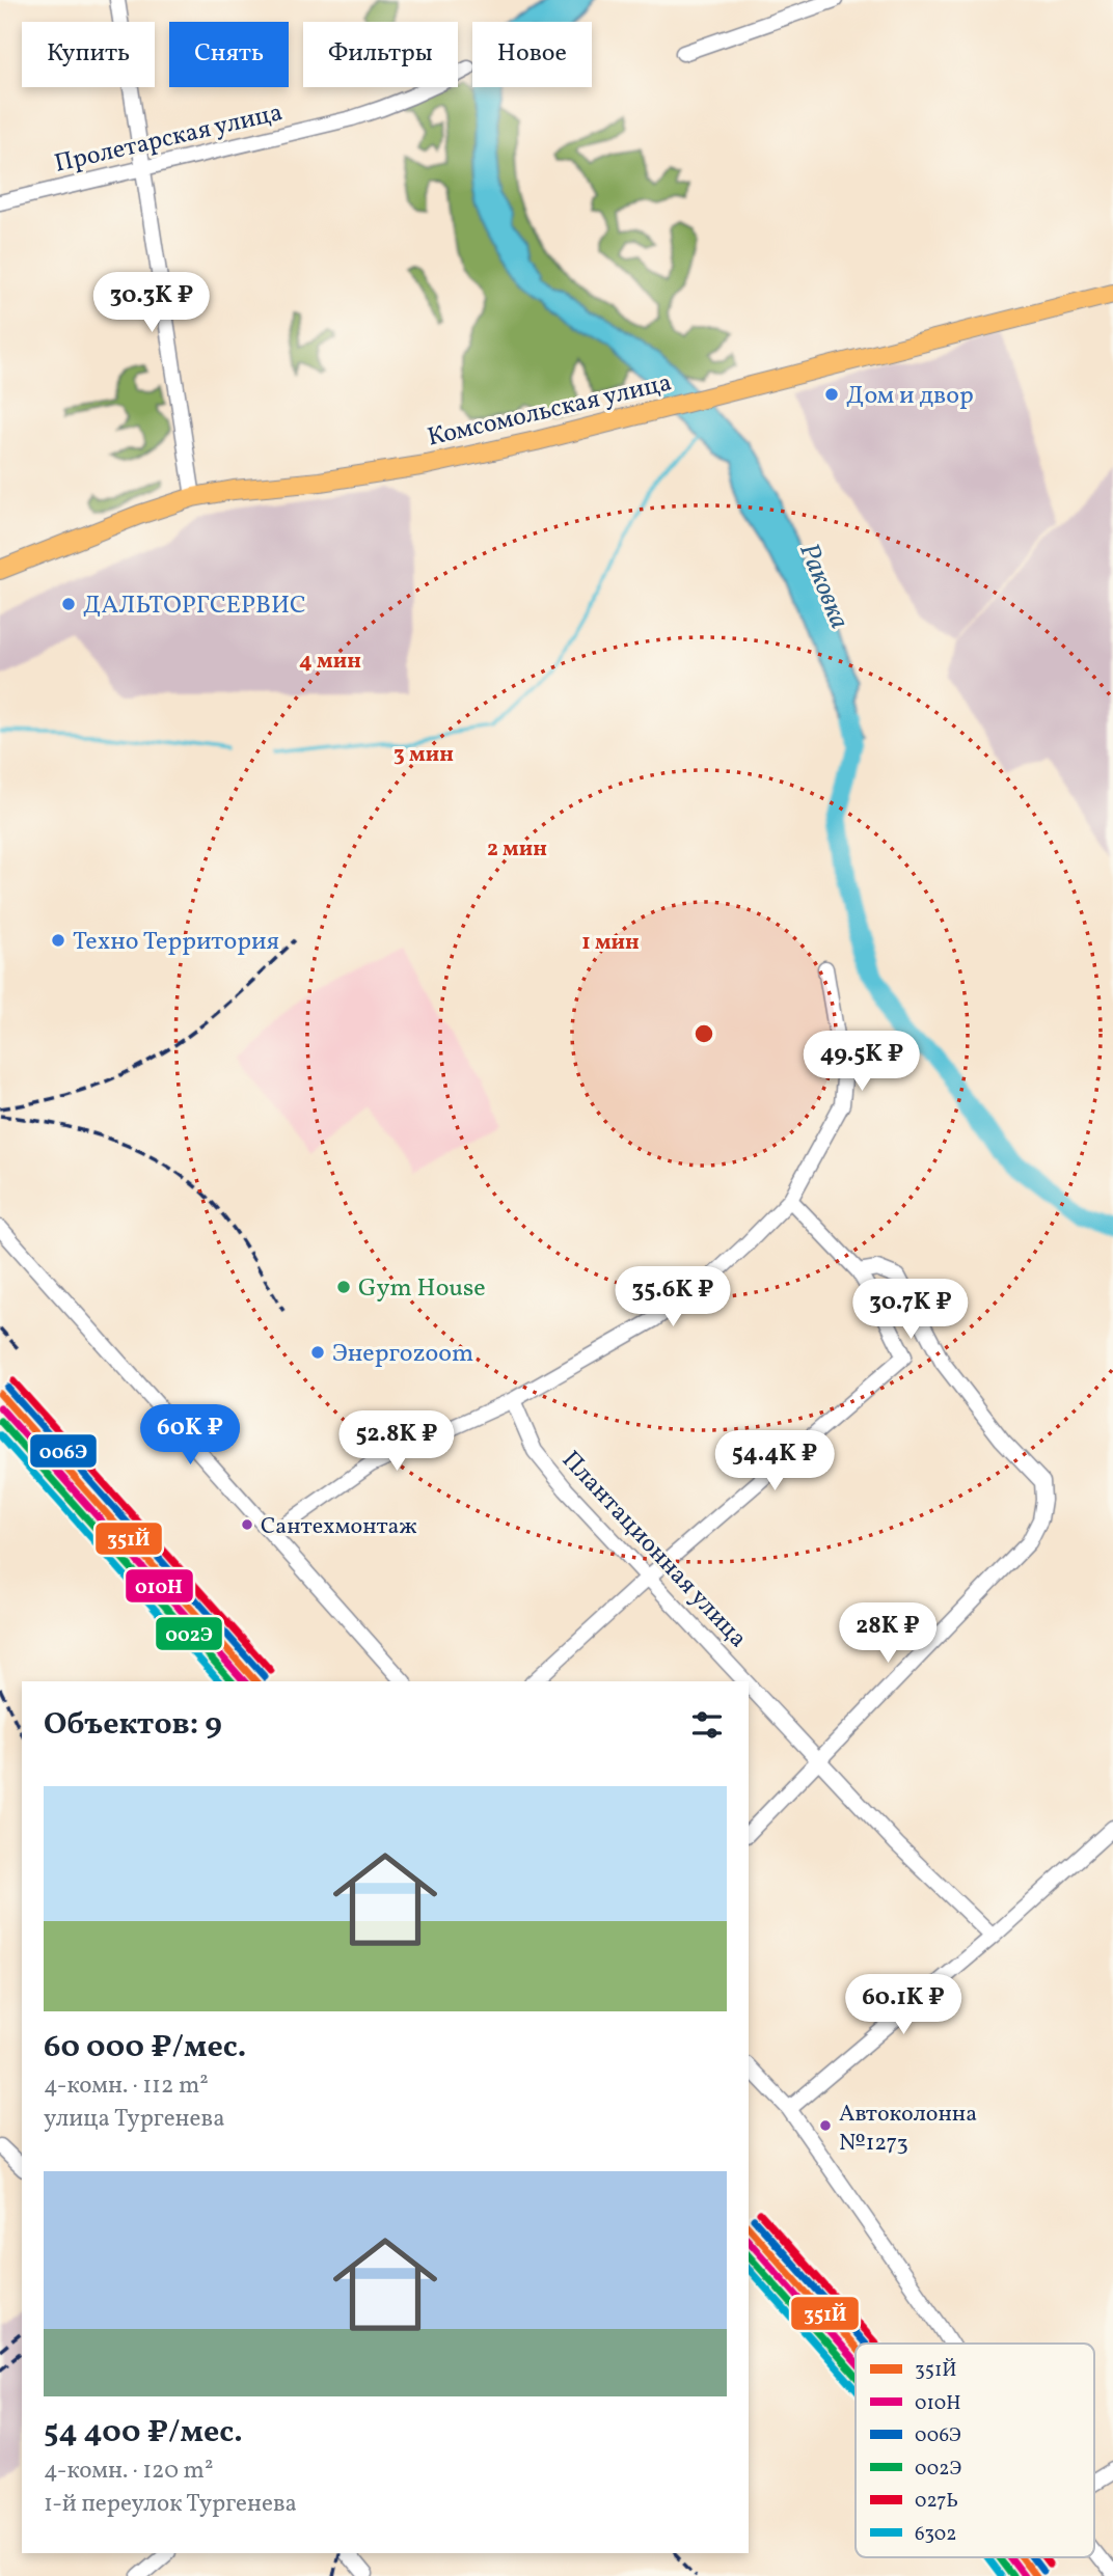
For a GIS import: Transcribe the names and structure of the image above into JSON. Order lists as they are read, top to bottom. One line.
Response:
{"streets":{"main road":["Комсомольская улица"],"street":["Пролетарская улица","Плантационная улица"]},"water":["Раковка"],"places":["Дом и двор","ДАЛЬТОРГСЕРВИС","Техно Территория","Gym House","Энергоzoom","Сантехмонтаж","Автоколонна №1273"],"lines":["transit line 027Ь","transit line 006Э","transit line 351Й","transit line 010Н","transit line 002Э","transit line 6302"],"legend":["351Й","010Н","006Э","002Э","027Ь","6302"],"page":{"chip":["Купить","Снять","Фильтры","Новое"],"price":["30.3K ₽","49.5K ₽","35.6K ₽","30.7K ₽","60K ₽","52.8K ₽","54.4K ₽","28K ₽","60.1K ₽"],"heading":"Объектов: 9","list":[{"name":"60 000 ₽/мес.","note":"4-комн. · 112 m² · улица Тургенева"},{"name":"54 400 ₽/мес.","note":"4-комн. · 120 m² · 1-й переулок Тургенева"}]},"rings":["4 мин","3 мин","2 мин","1 мин"]}
